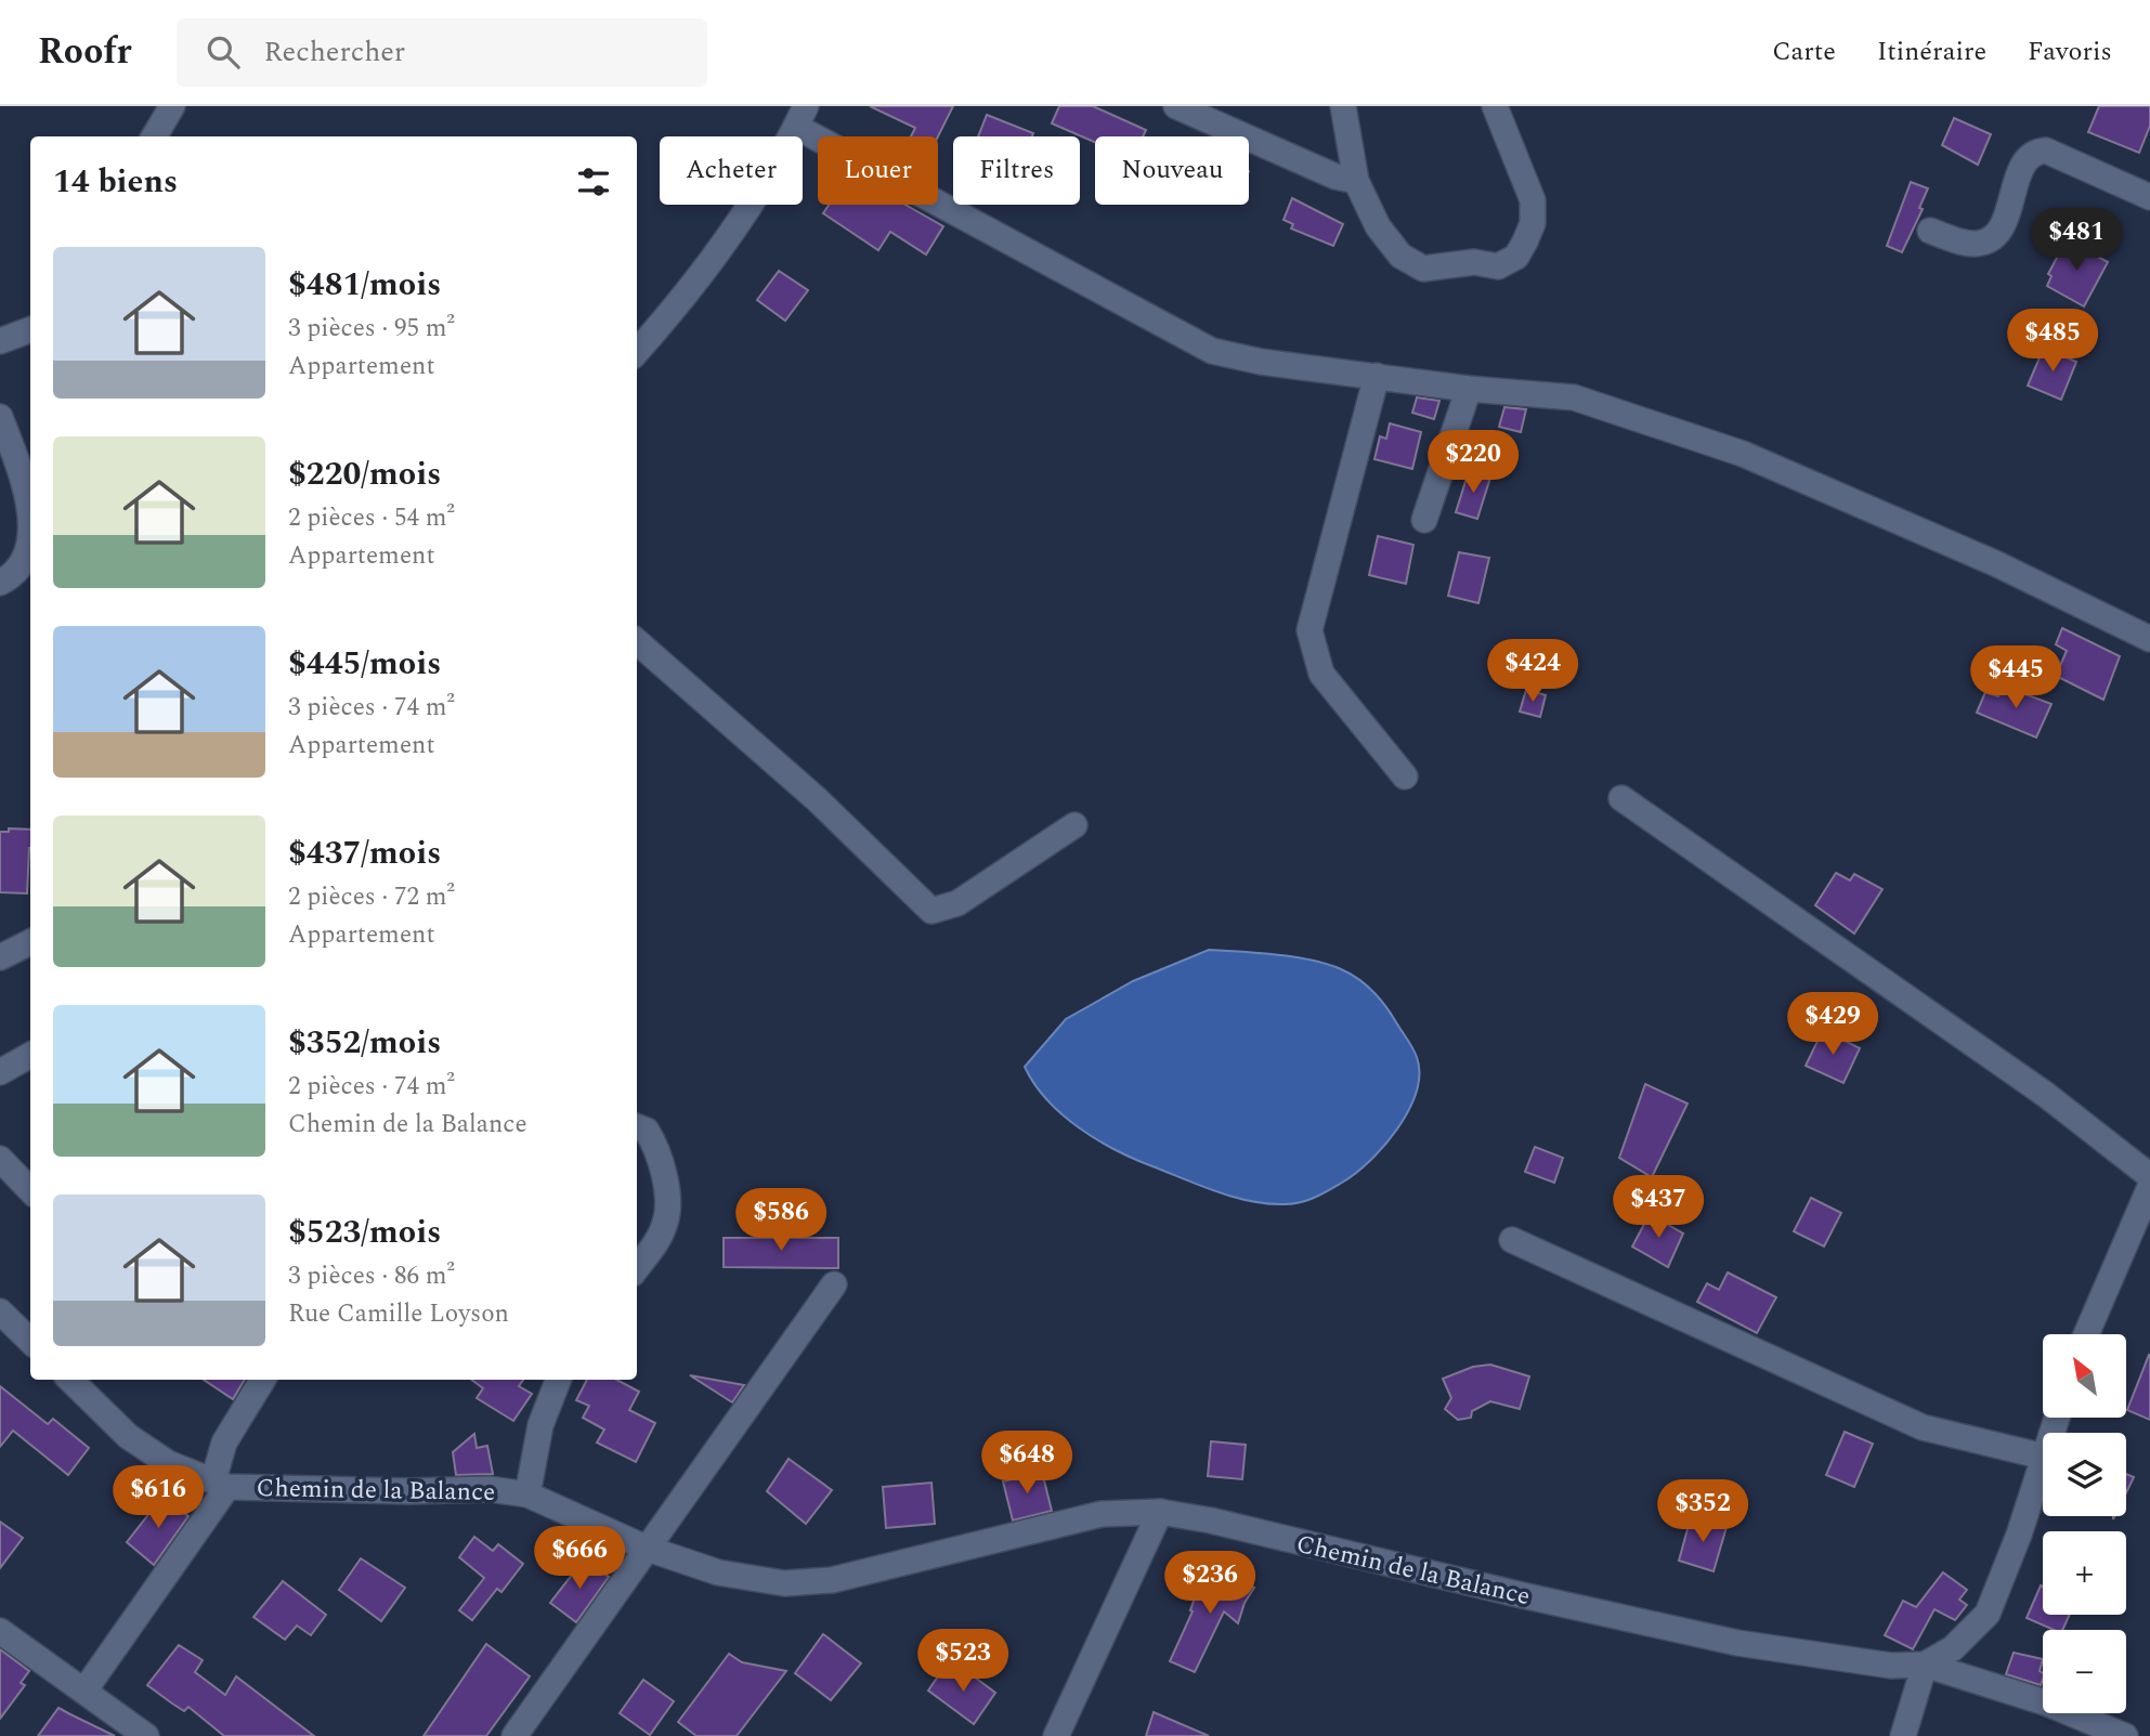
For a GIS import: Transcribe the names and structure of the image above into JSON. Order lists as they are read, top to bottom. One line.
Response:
{"streets":{"street":["Chemin de la Balance"]},"north":"top left","page":{"header":"Roofr","search":"Rechercher","nav":["Carte","Itinéraire","Favoris"],"chip":["Acheter","Louer","Filtres","Nouveau"],"heading":"14 biens","price":["$481","$485","$220","$424","$445","$429","$437","$586","$648","$616","$352","$666","$236","$523"],"list":[{"name":"$481/mois","note":"3 pièces · 95 m² · Appartement"},{"name":"$220/mois","note":"2 pièces · 54 m² · Appartement"},{"name":"$445/mois","note":"3 pièces · 74 m² · Appartement"},{"name":"$437/mois","note":"2 pièces · 72 m² · Appartement"},{"name":"$352/mois","note":"2 pièces · 74 m² · Chemin de la Balance"},{"name":"$523/mois","note":"3 pièces · 86 m² · Rue Camille Loyson"}],"map_buttons":["+","−"]}}
